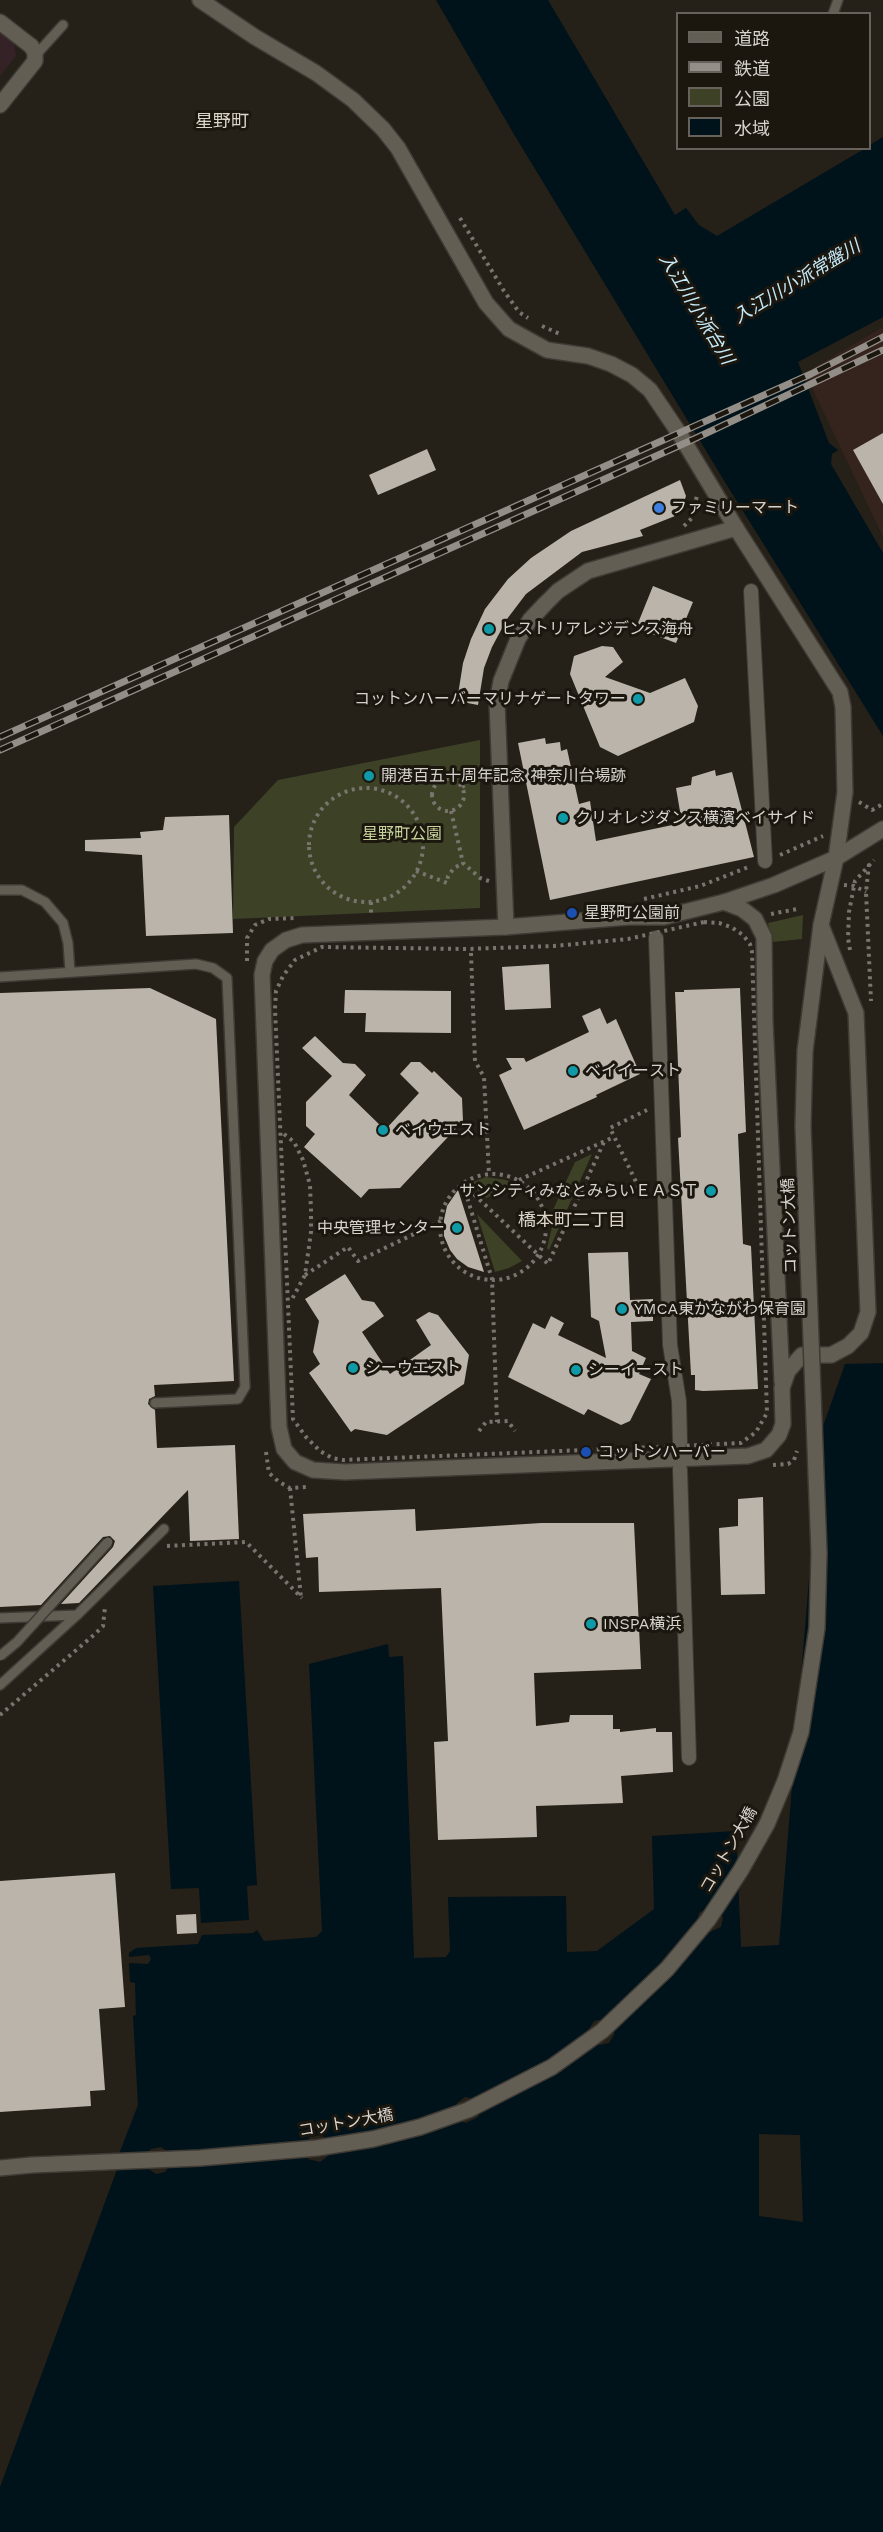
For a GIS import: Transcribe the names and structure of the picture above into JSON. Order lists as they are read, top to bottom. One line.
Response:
{"streets":{"street":["コットン大橋"]},"districts":["星野町","橋本町二丁目"],"water":["入江川小派常盤川","入江川小派台川"],"parks":["星野町公園"],"places":["ファミリーマート","ヒストリアレジデンス海舟","コットンハーバーマリナゲートタワー","開港百五十周年記念 神奈川台場跡","クリオレジダンス横濱ベイサイド","星野町公園前","ベイイースト","ベイウエスト","サンシティみなとみらいＥＡＳＴ","中央管理センター","YMCA東かながわ保育園","シーウエスト","シーイースト","コットンハーバー","INSPA横浜"],"legend":["道路","鉄道","公園","水域"]}
